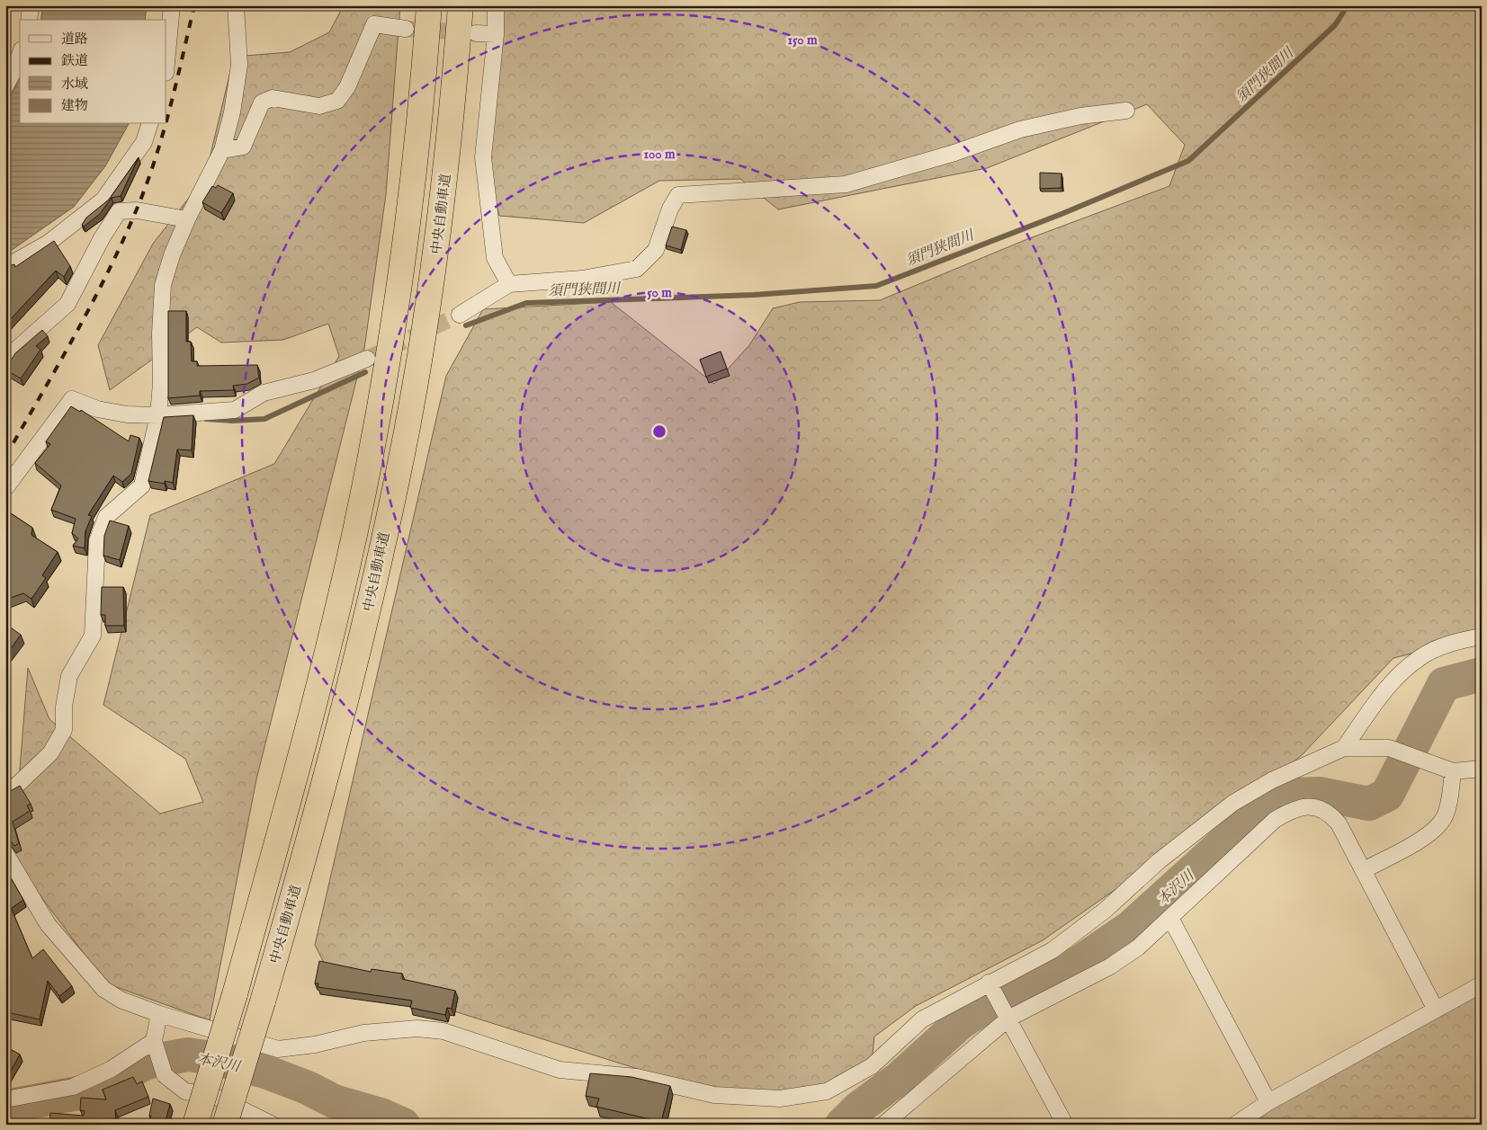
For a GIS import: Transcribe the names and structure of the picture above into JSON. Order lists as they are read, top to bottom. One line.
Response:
{"streets":{"highway":["中央自動車道"]},"water":["須門狭間川","本沢川"],"legend":["道路","鉄道","水域","建物"],"rings":["150 m","100 m","50 m"]}
